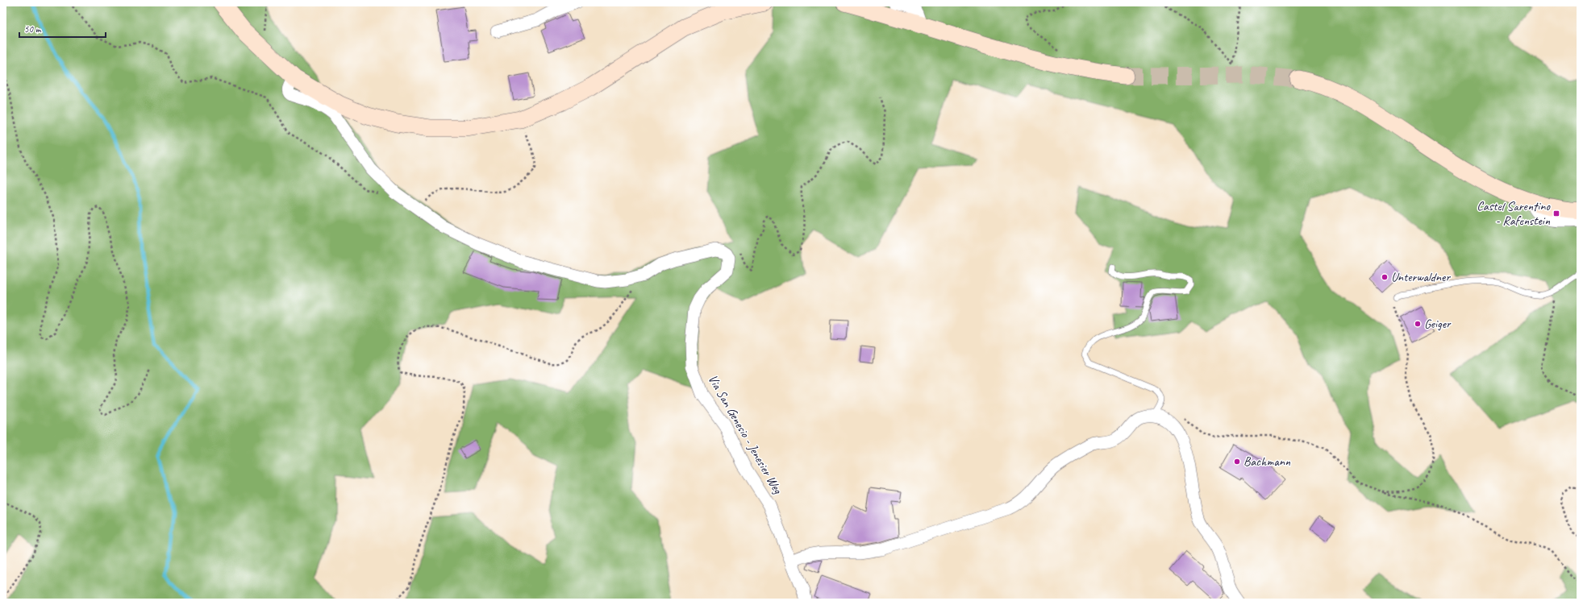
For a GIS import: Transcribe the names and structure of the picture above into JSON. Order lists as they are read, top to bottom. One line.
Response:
{"streets":{"street":["Via San Genesio - Jenesier Weg"]},"places":{"transit":["Castel Sarentino - Rafenstein"],"other":["Unterwaldner","Geiger","Bachmann"]},"scale_bar":"50 m"}
